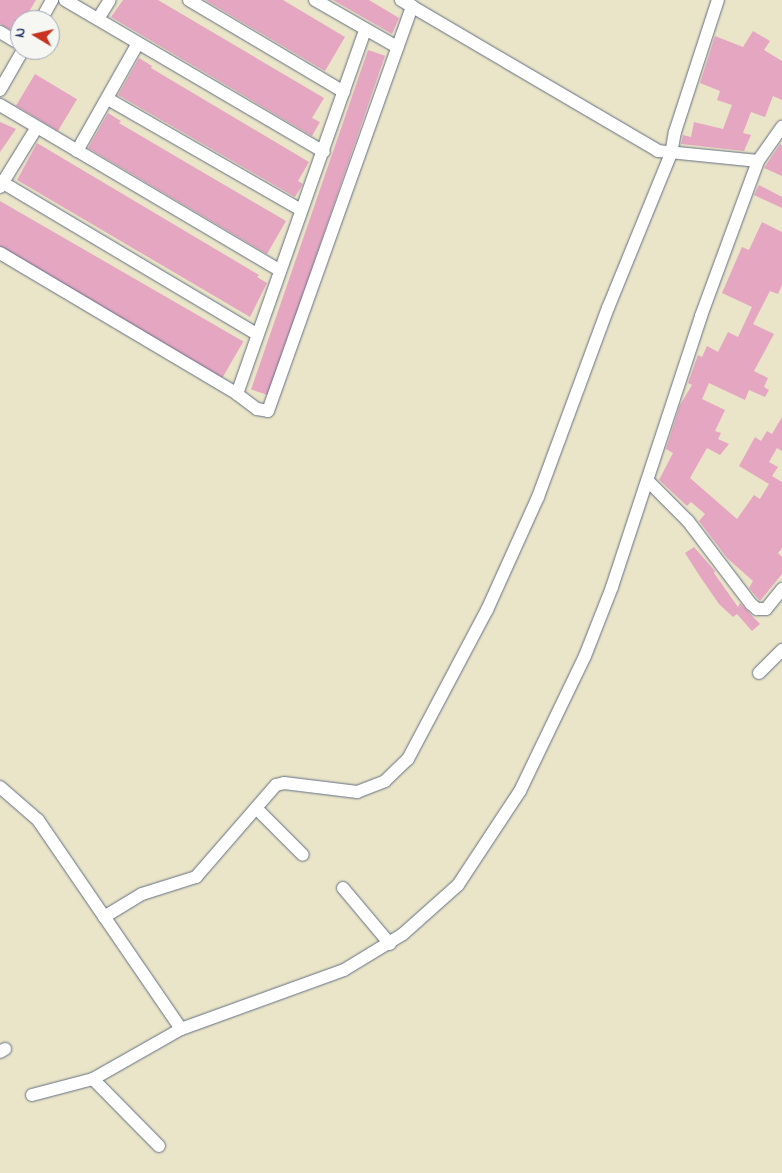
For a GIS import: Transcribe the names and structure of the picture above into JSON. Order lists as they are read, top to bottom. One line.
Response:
{"north":"left"}
